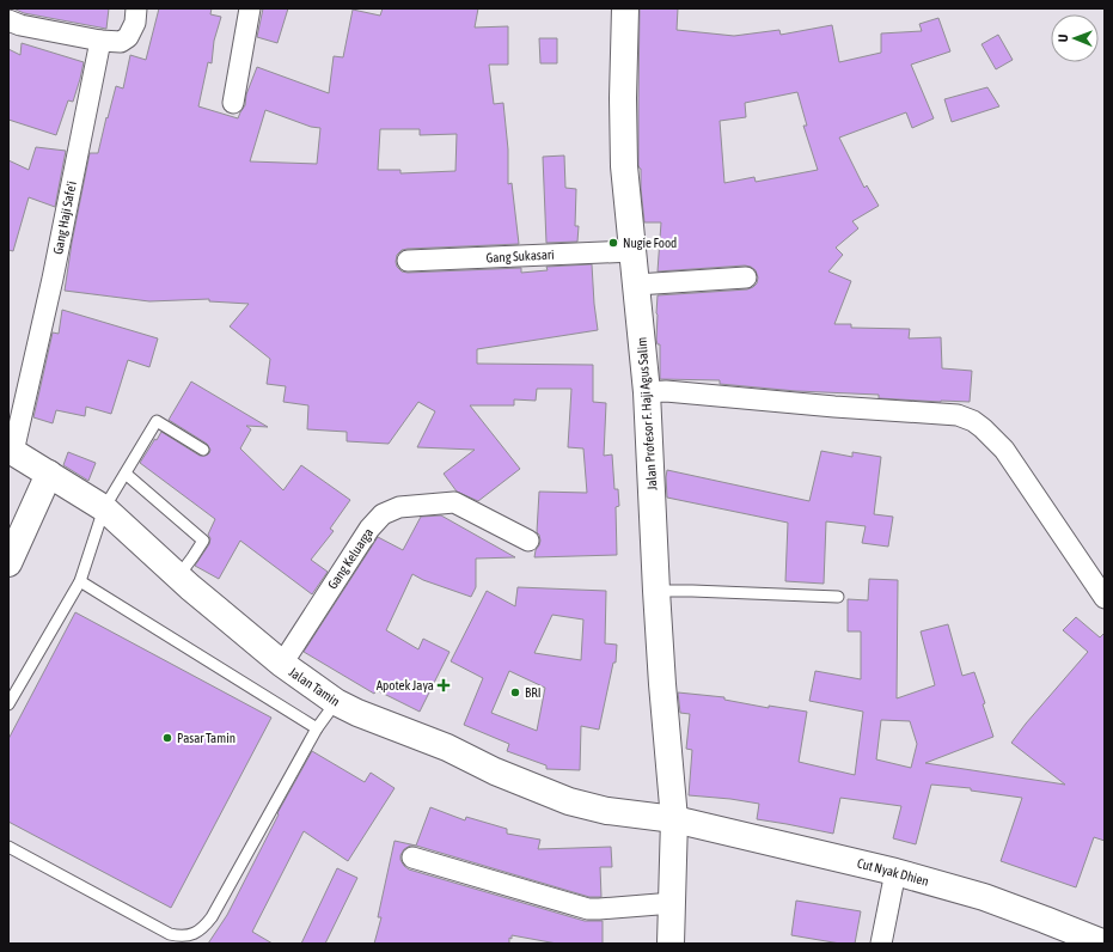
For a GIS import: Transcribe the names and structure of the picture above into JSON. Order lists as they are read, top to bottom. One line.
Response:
{"streets":{"main road":["Jalan Profesor F. Haji Agus Salim","Jalan Tamin","Cut Nyak Dhien"],"street":["Gang Haji Safe'i","Gang Sukasari","Gang Keluarga"]},"crossings":[["Gang Haji Safe'i","Jalan Tamin"],["Gang Sukasari","Jalan Profesor F. Haji Agus Salim"],["Jalan Profesor F. Haji Agus Salim","Jalan Tamin"],["Jalan Profesor F. Haji Agus Salim","Cut Nyak Dhien"],["Gang Keluarga","Jalan Tamin"],["Jalan Tamin","Cut Nyak Dhien"]],"places":{"other":["Nugie Food","BRI","Pasar Tamin"],"health":["Apotek Jaya"]},"north":"left"}
